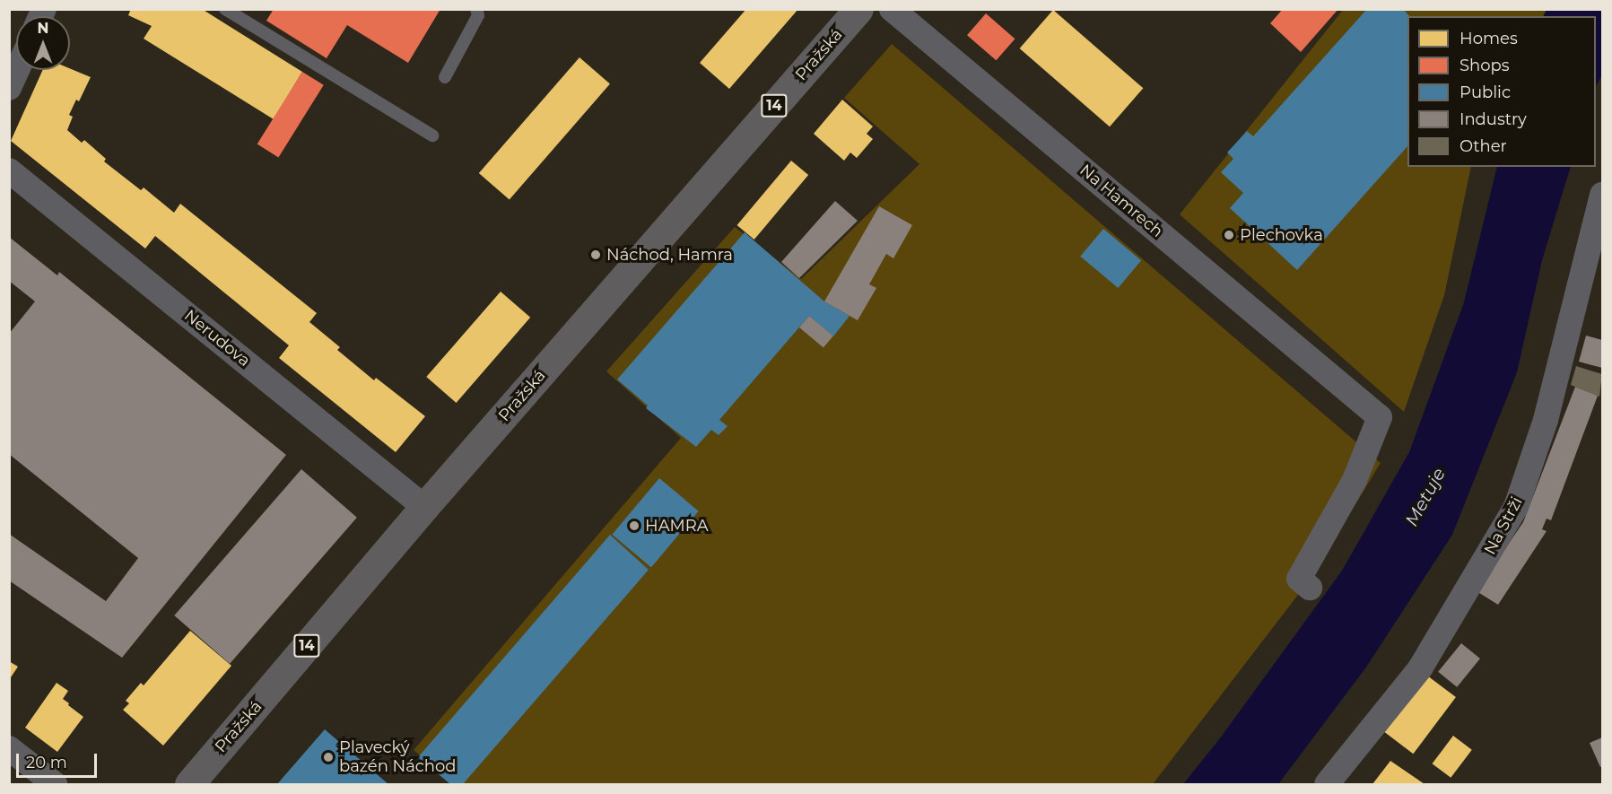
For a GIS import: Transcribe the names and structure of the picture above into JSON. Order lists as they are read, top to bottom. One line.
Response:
{"streets":{"main road":["Pražská","14"],"street":["Na Hamrech","Nerudova","Na Strži"]},"crossings":[["Pražská","Nerudova"]],"water":["Metuje"],"places":["Plechovka","Náchod, Hamra","HAMRA","Plavecký bazén Náchod"],"legend":["Homes","Shops","Public","Industry","Other"],"scale_bar":"20 m","north":"top"}
